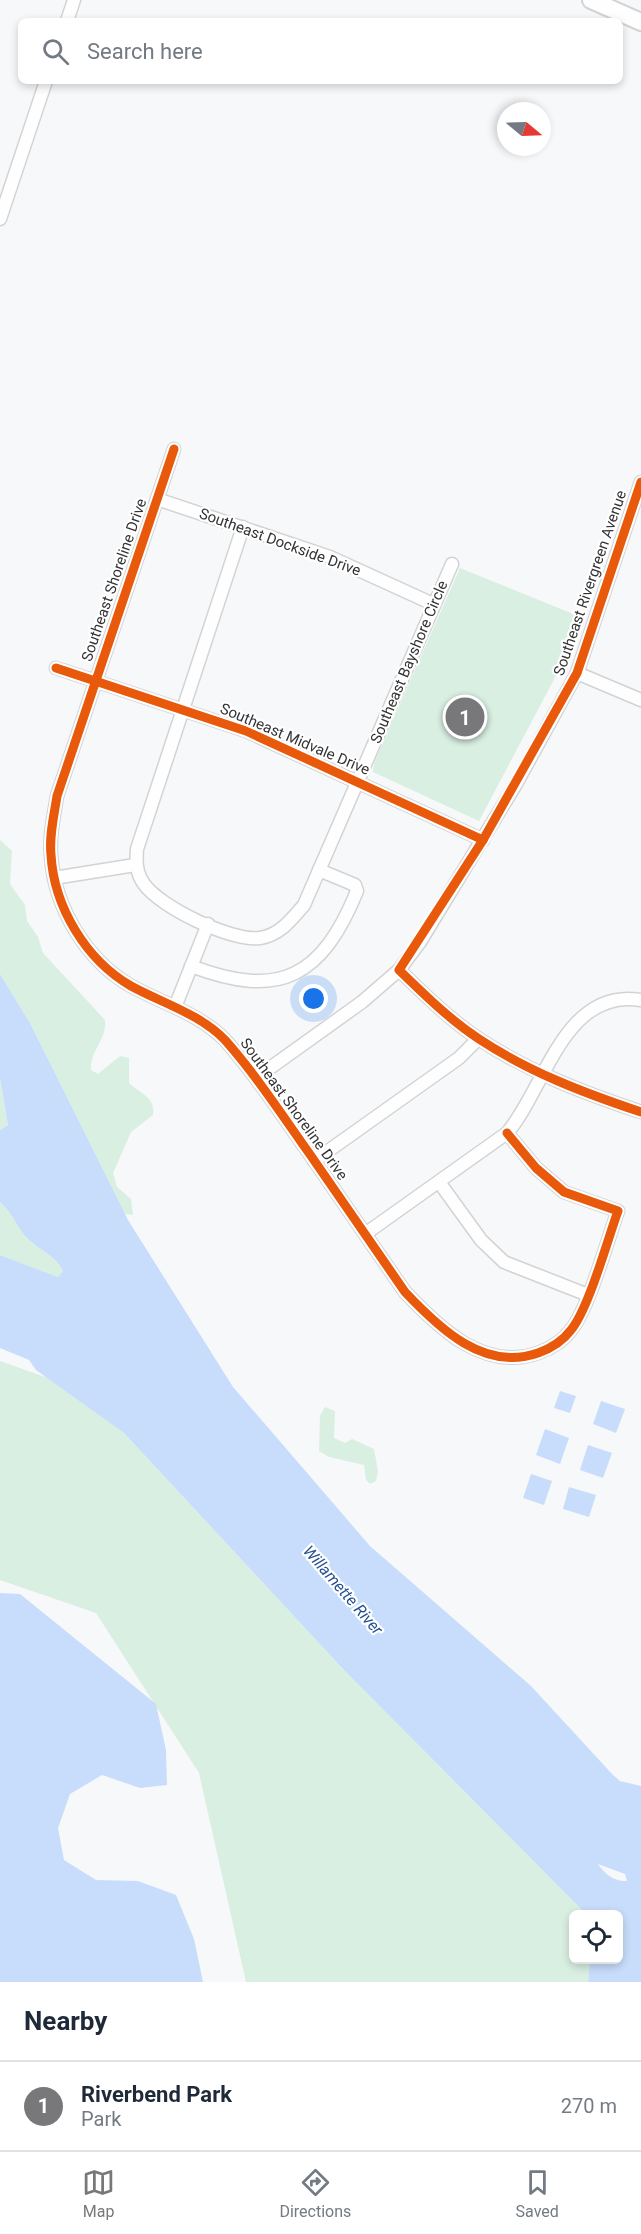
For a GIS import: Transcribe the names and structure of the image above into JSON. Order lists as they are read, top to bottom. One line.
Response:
{"streets":{"street":["Southeast Dockside Drive","Southeast Shoreline Drive","Southeast Rivergreen Avenue","Southeast Bayshore Circle","Southeast Midvale Drive"]},"crossings":[["Southeast Dockside Drive","Southeast Shoreline Drive"],["Southeast Dockside Drive","Southeast Bayshore Circle"],["Southeast Shoreline Drive","Southeast Rivergreen Avenue"],["Southeast Shoreline Drive","Southeast Midvale Drive"],["Southeast Rivergreen Avenue","Southeast Midvale Drive"],["Southeast Bayshore Circle","Southeast Midvale Drive"]],"water":["Willamette River"],"north":"right","page":{"search":"Search here","pins":"1","heading":"Nearby","list":[{"mark":"1","name":"Riverbend Park","note":"Park","value":"270 m"}],"nav":["Map","Directions","Saved"]}}
